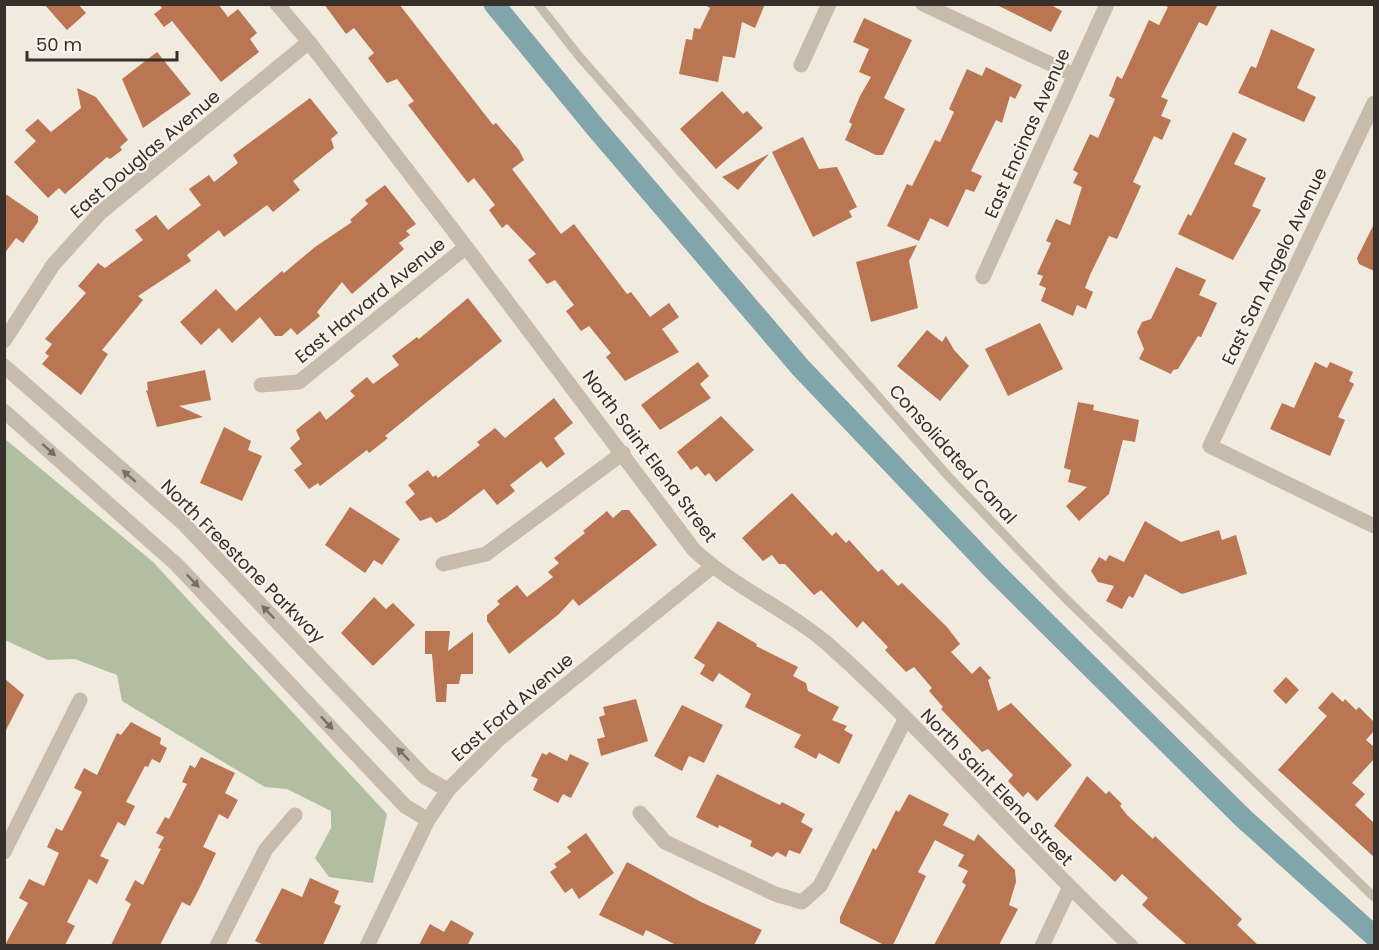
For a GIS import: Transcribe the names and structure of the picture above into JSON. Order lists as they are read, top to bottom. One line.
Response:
{"streets":{"street":["East Encinas Avenue","East Douglas Avenue","East San Angelo Avenue","East Harvard Avenue","North Saint Elena Street","North Freestone Parkway","East Ford Avenue"],"lane":["Consolidated Canal"]},"crossings":[["East Douglas Avenue","North Saint Elena Street"],["East Harvard Avenue","North Saint Elena Street"],["North Saint Elena Street","East Ford Avenue"],["North Freestone Parkway","East Ford Avenue"]],"scale_bar":"50 m"}
